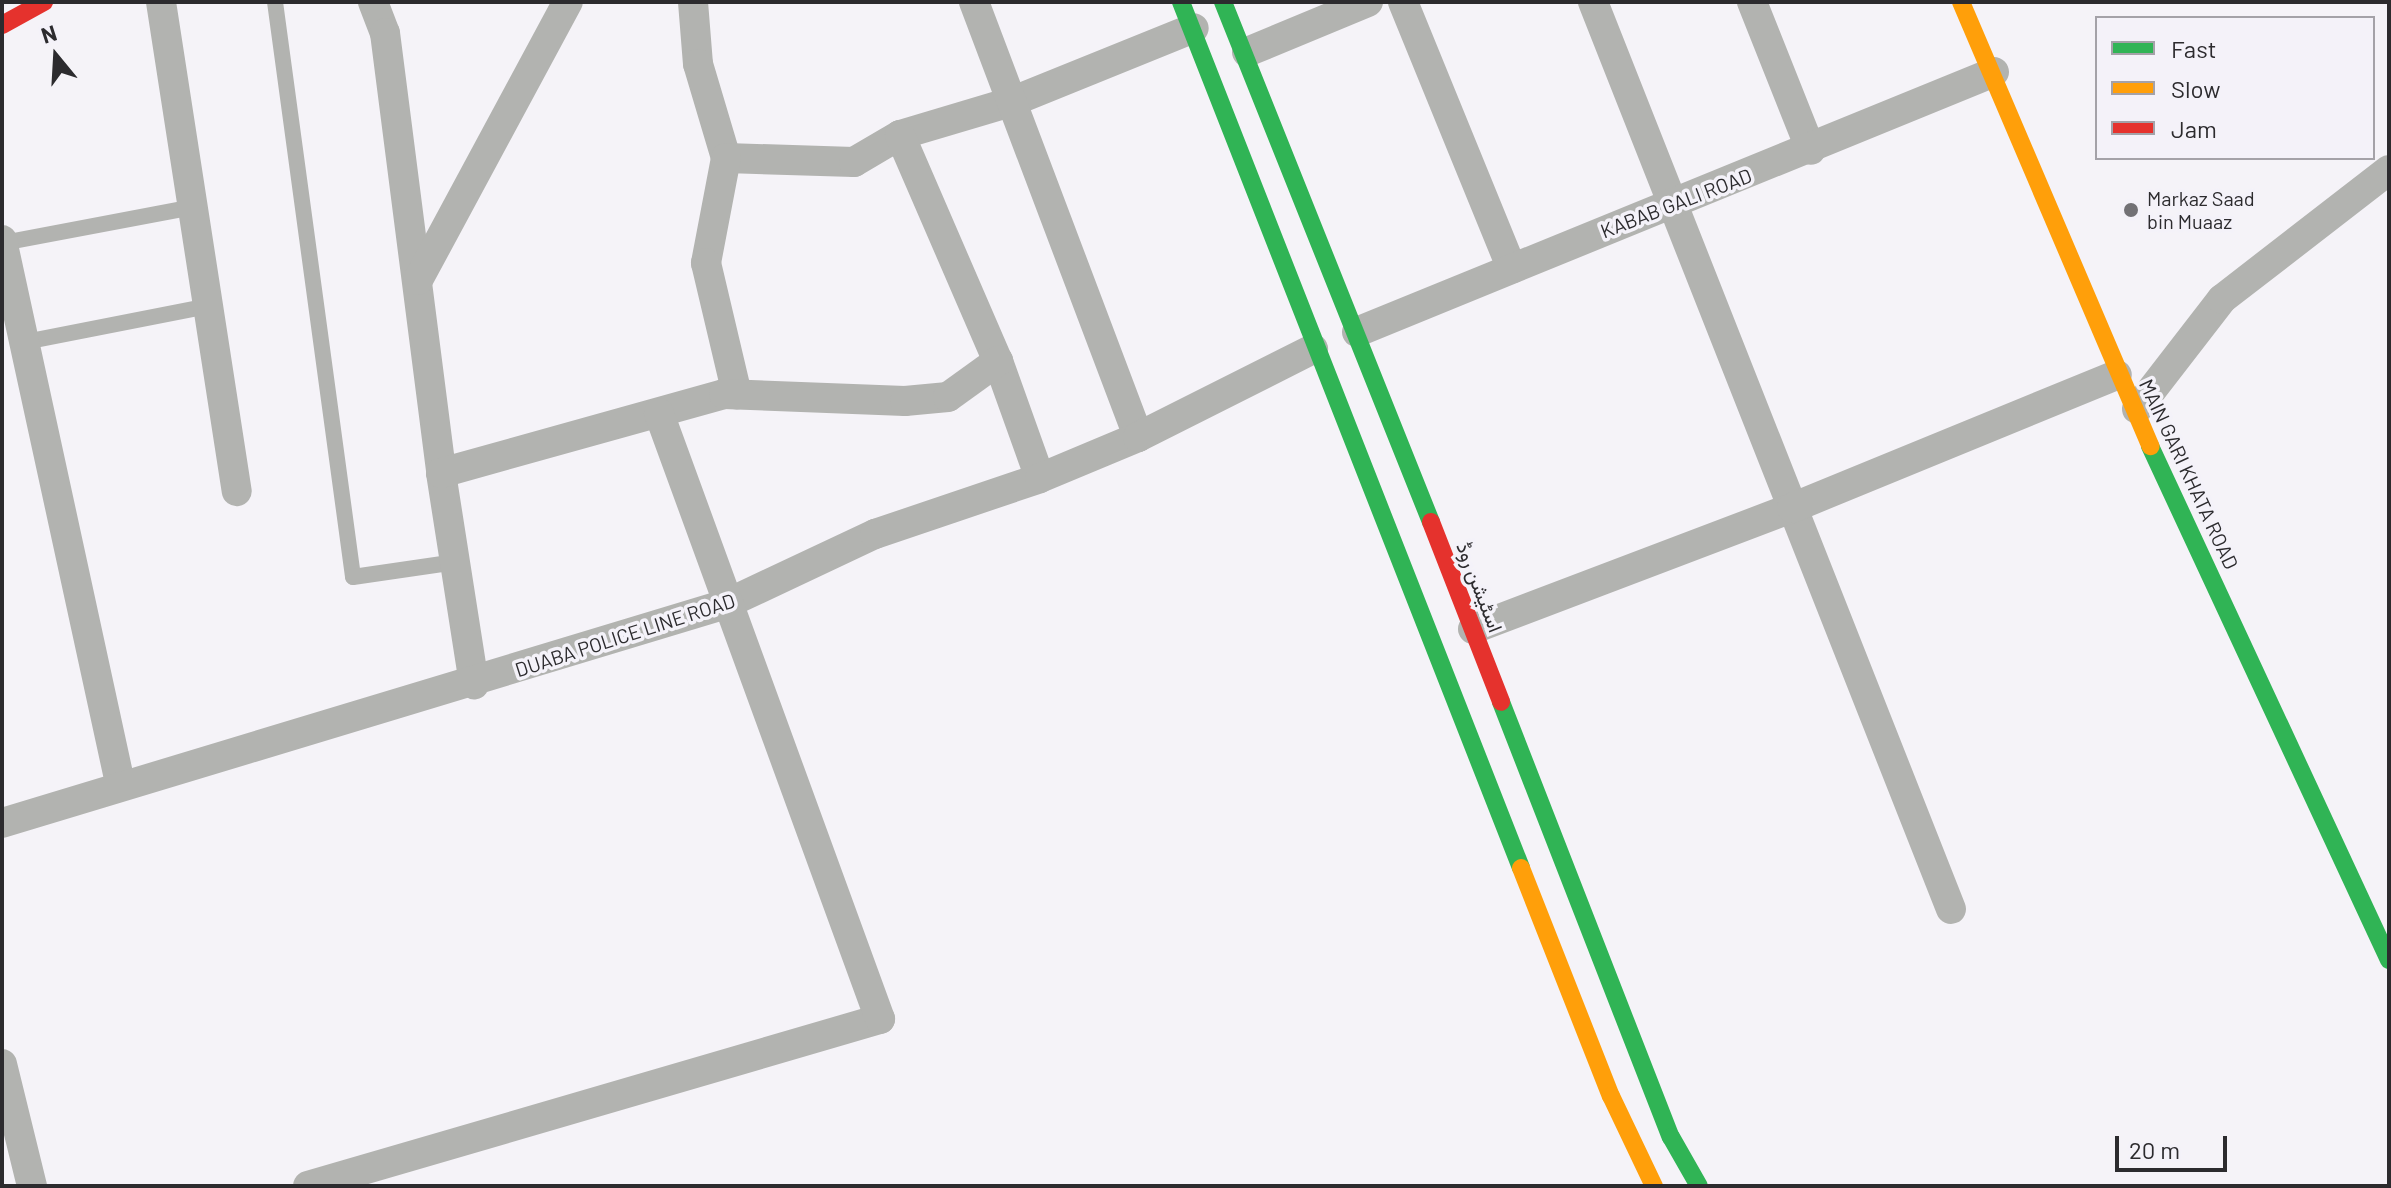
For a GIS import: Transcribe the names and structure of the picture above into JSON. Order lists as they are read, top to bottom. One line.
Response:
{"streets":{"street":["KABAB GALI ROAD","MAIN GARI KHATA ROAD","اسٹیشن روڈ","DUABA POLICE LINE ROAD"]},"crossings":[["KABAB GALI ROAD","MAIN GARI KHATA ROAD"],["KABAB GALI ROAD","اسٹیشن روڈ"]],"places":["Markaz Saad bin Muaaz"],"legend":["Fast","Slow","Jam"],"scale_bar":"20 m","north":"top"}
